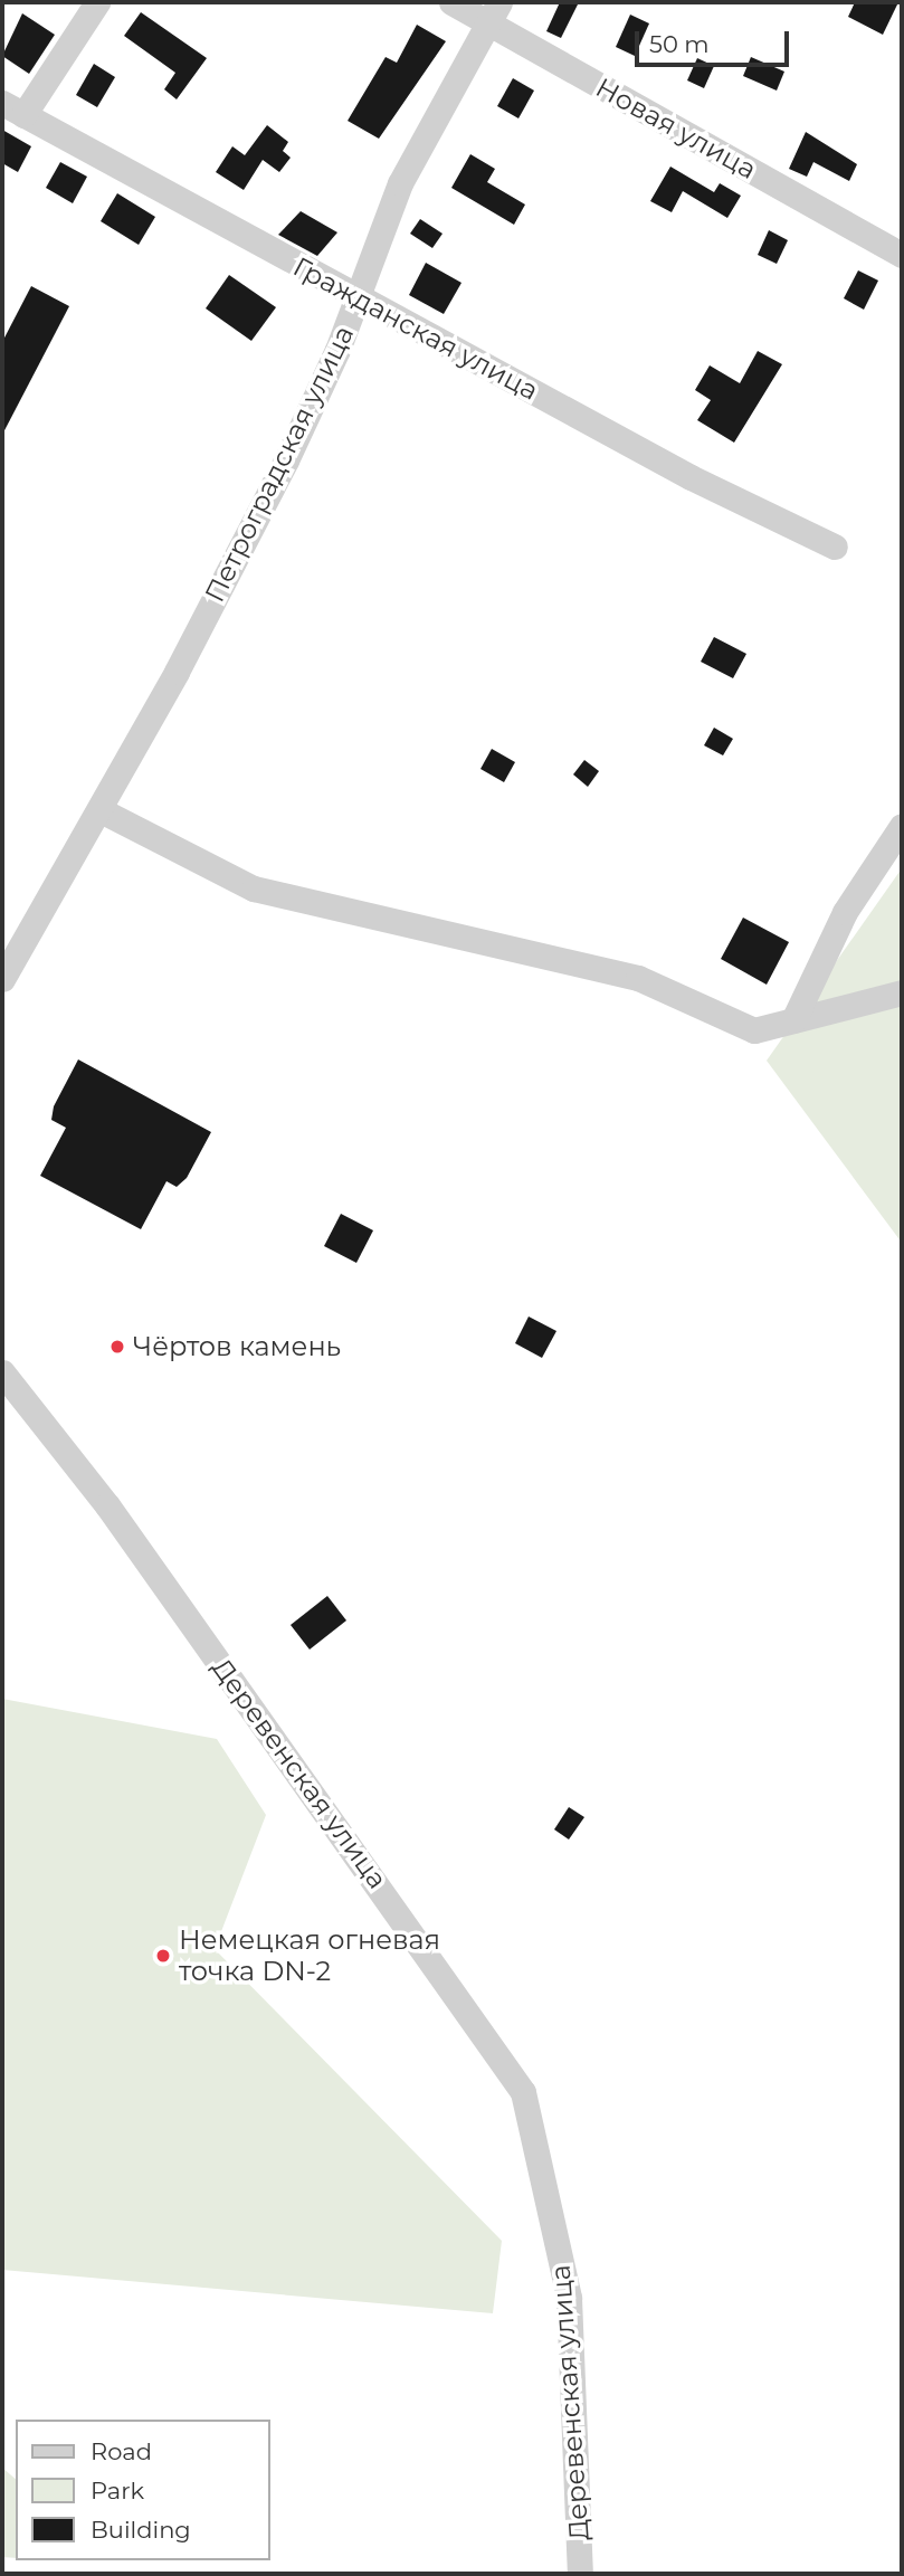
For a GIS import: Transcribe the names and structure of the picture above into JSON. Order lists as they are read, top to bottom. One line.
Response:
{"streets":{"street":["Новая улица","Гражданская улица","Петроградская улица","Деревенская улица"]},"crossings":[["Новая улица","Петроградская улица"],["Гражданская улица","Петроградская улица"]],"places":["Чёртов камень","Немецкая огневая точка DN-2"],"legend":["Road","Park","Building"],"scale_bar":"50 m"}
